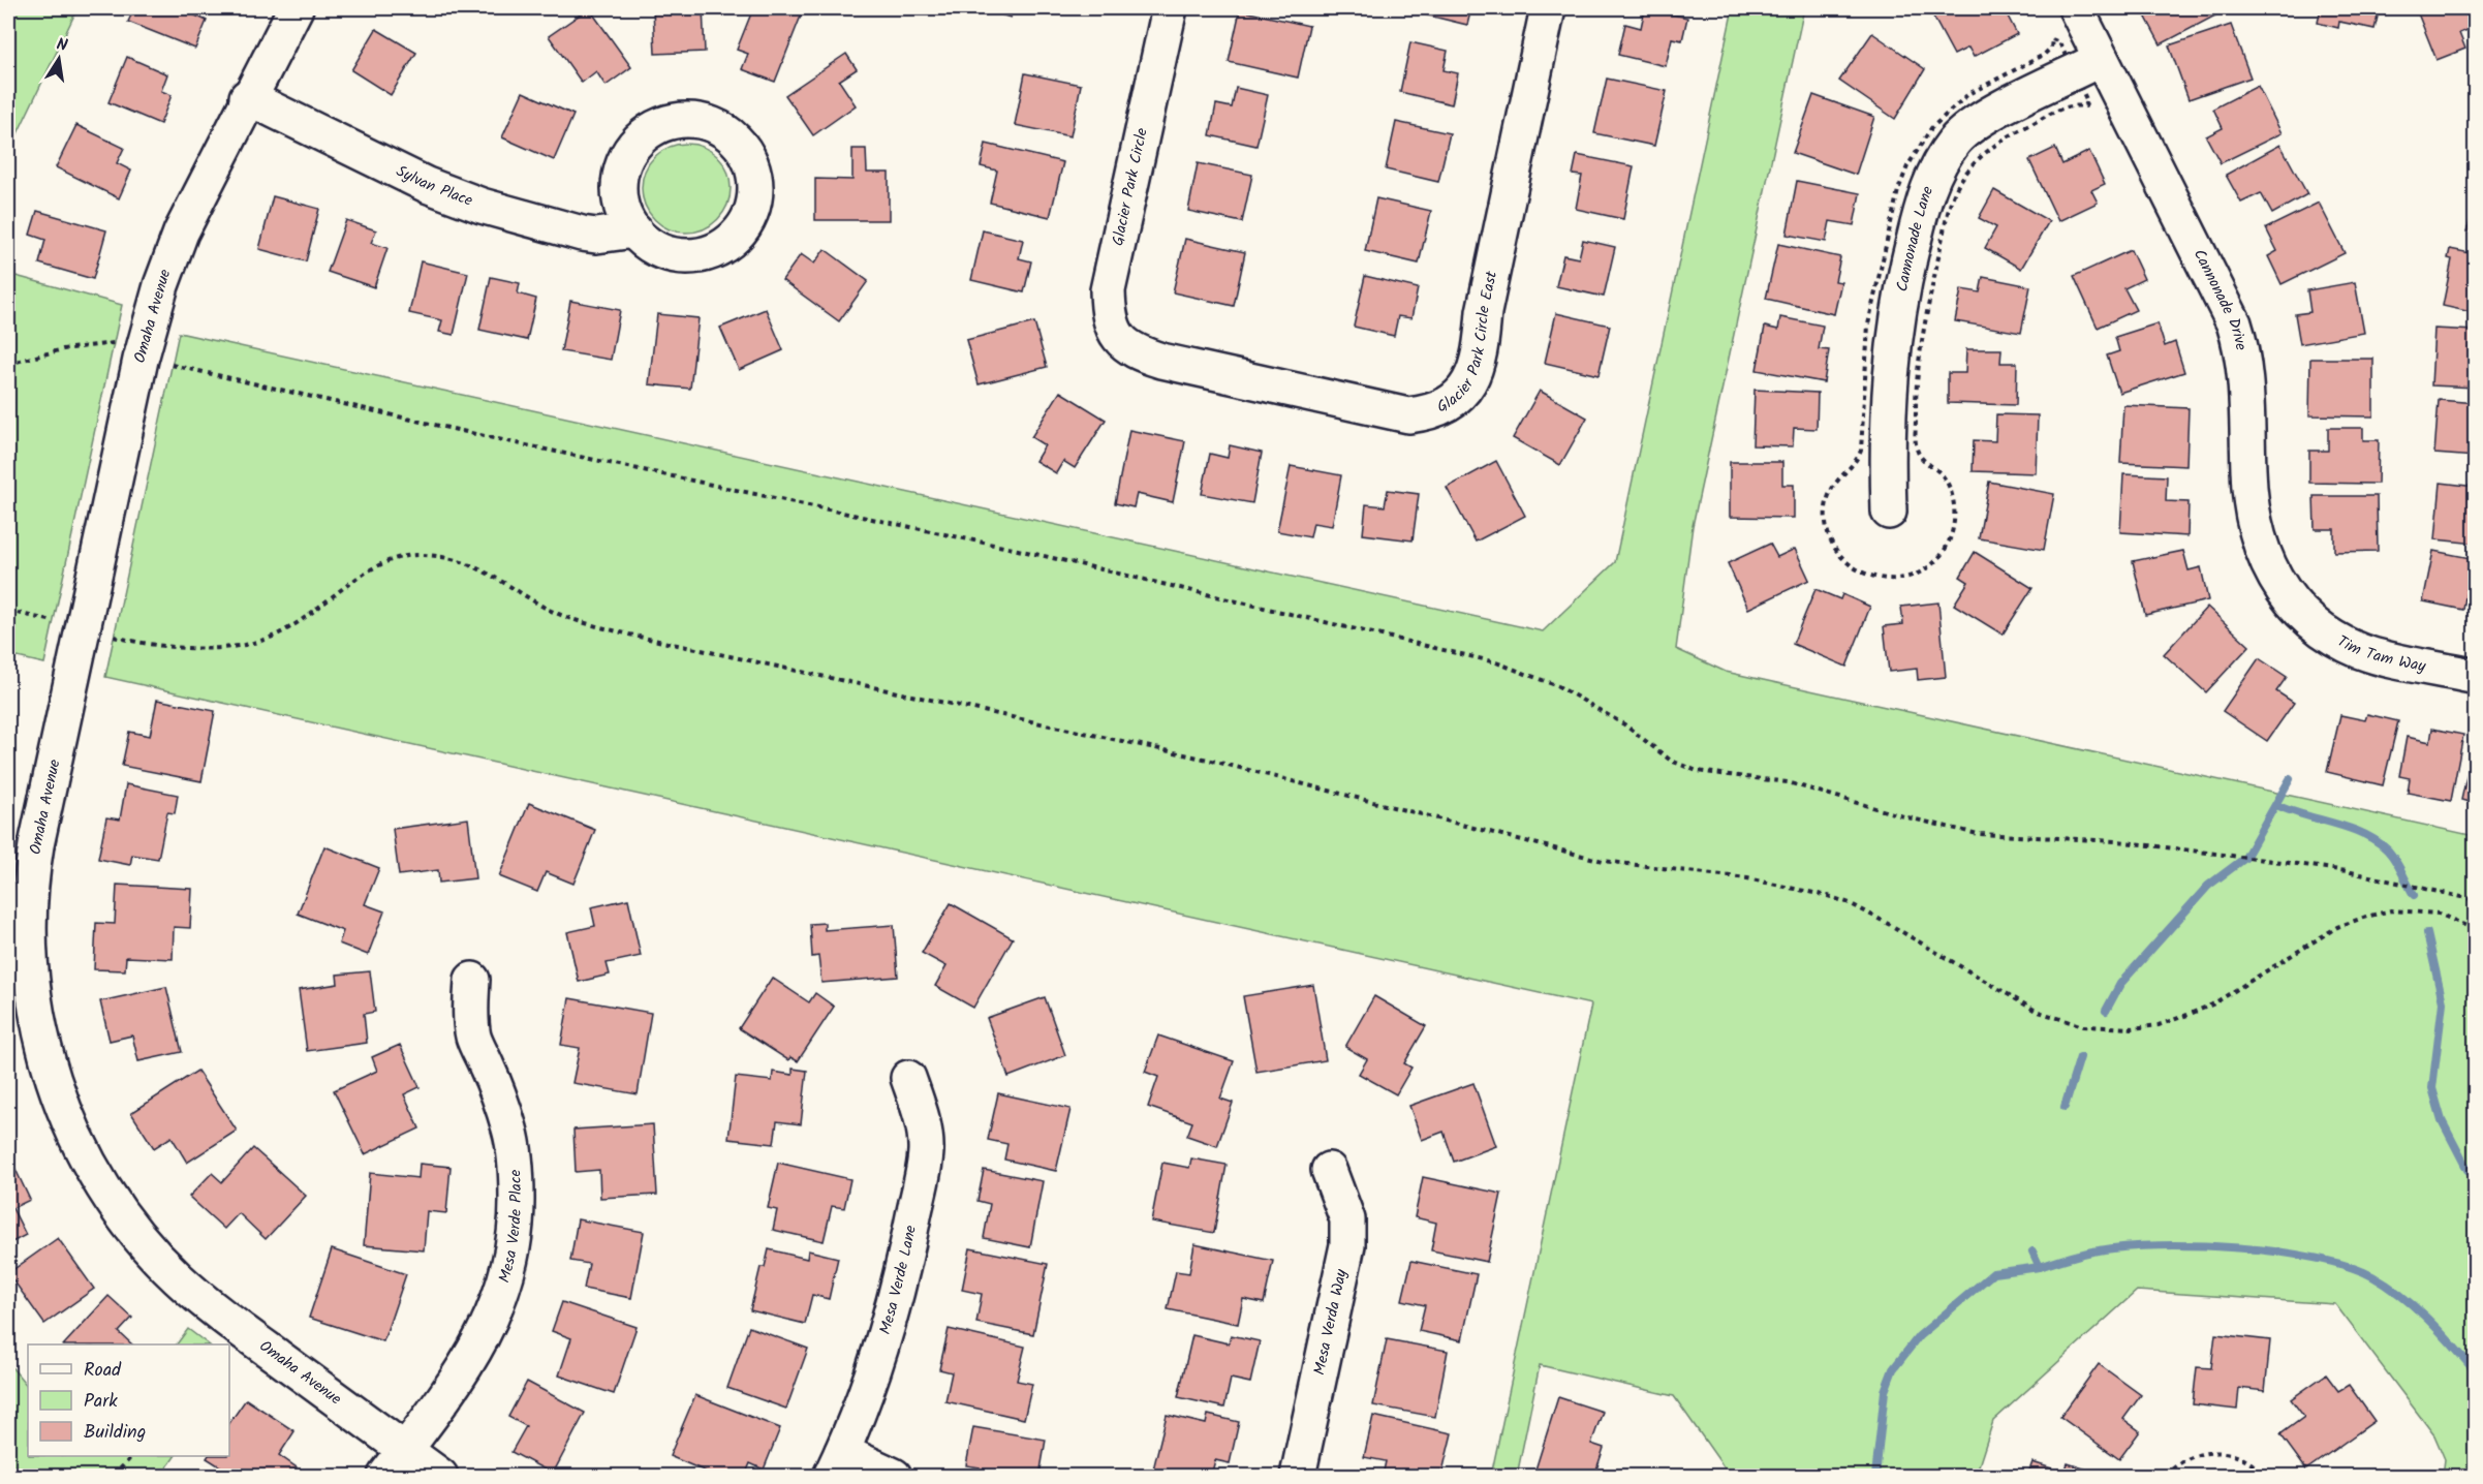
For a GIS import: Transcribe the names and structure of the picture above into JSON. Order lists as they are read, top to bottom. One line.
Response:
{"streets":{"street":["Sylvan Place","Glacier Park Circle","Cannonade Lane","Cannonade Drive","Omaha Avenue","Glacier Park Circle East","Tim Tam Way","Mesa Verde Place","Mesa Verde Lane","Mesa Verda Way"]},"crossings":[["Sylvan Place","Omaha Avenue"],["Glacier Park Circle","Glacier Park Circle East"],["Cannonade Lane","Cannonade Drive"],["Cannonade Drive","Tim Tam Way"],["Omaha Avenue","Mesa Verde Place"]],"legend":["Road","Park","Building"],"north":"top"}
